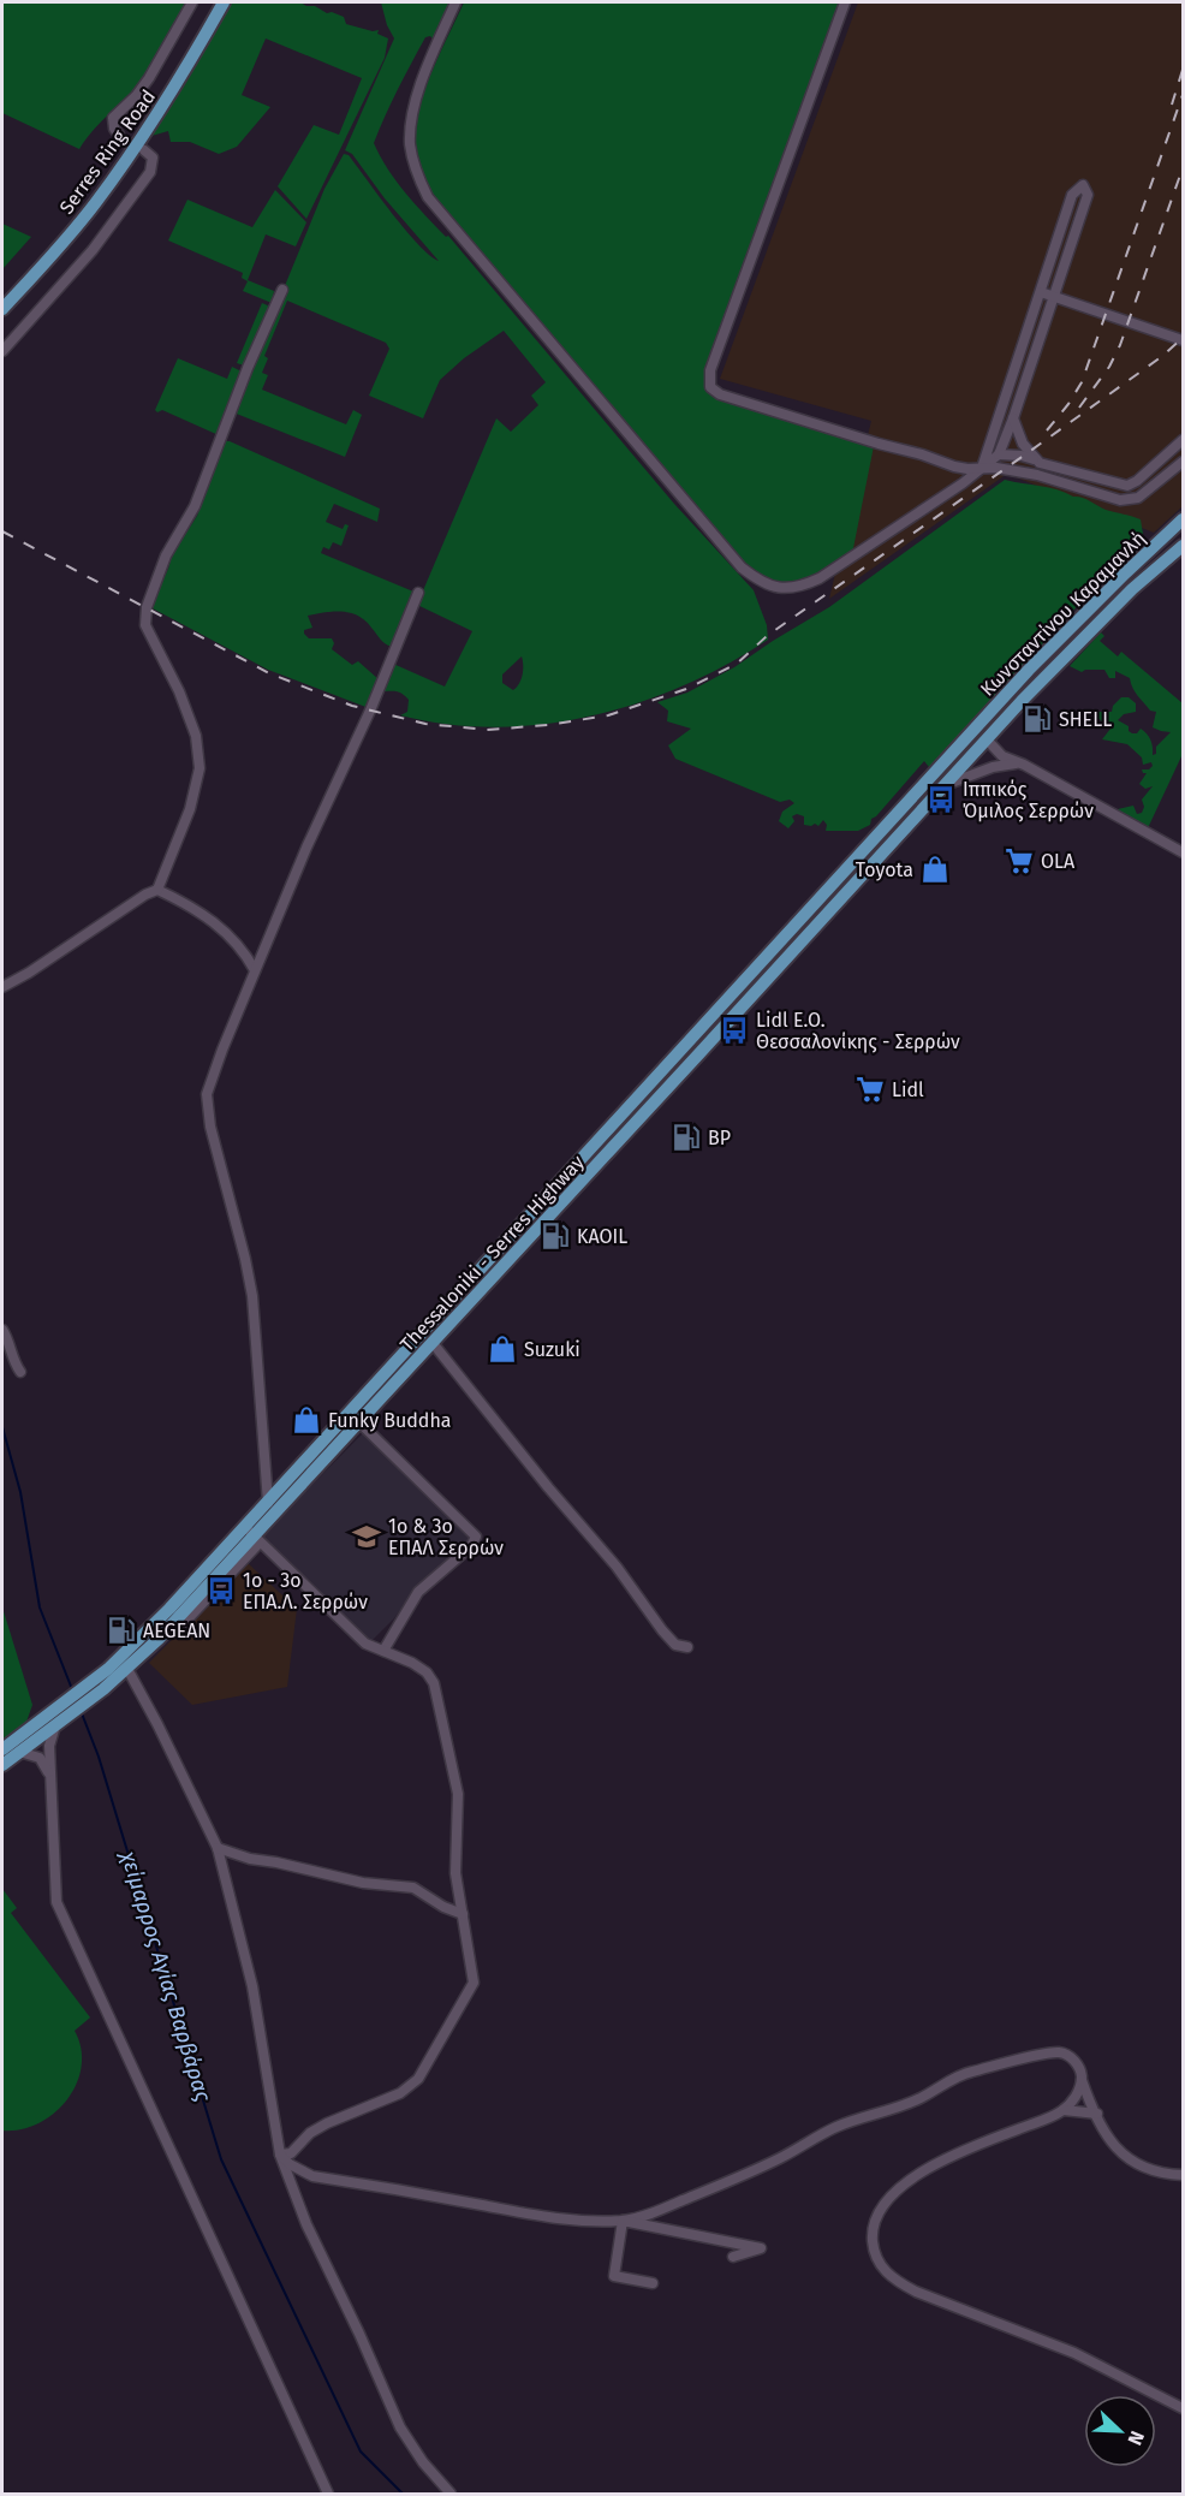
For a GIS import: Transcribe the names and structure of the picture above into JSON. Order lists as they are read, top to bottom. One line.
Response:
{"streets":{"main road":["Serres Ring Road","Κωνσταντίνου Καραμανλή","Thessaloniki - Serres Highway"]},"crossings":[["Κωνσταντίνου Καραμανλή","Thessaloniki - Serres Highway"]],"water":["χείμαρρος Αγίας Βαρβάρας"],"places":{"fuel station":["SHELL","BP","KAOIL","AEGEAN"],"bus stop":["Ιππικός Όμιλος Σερρών","Lidl Ε.Ο. Θεσσαλονίκης - Σερρών","1ο - 3ο ΕΠΑ.Λ. Σερρών"],"supermarket":["OLA","Lidl"],"shop":["Toyota","Suzuki","Funky Buddha"],"school or university":["1ο & 3ο ΕΠΑΛ Σερρών"]},"north":"bottom right"}
